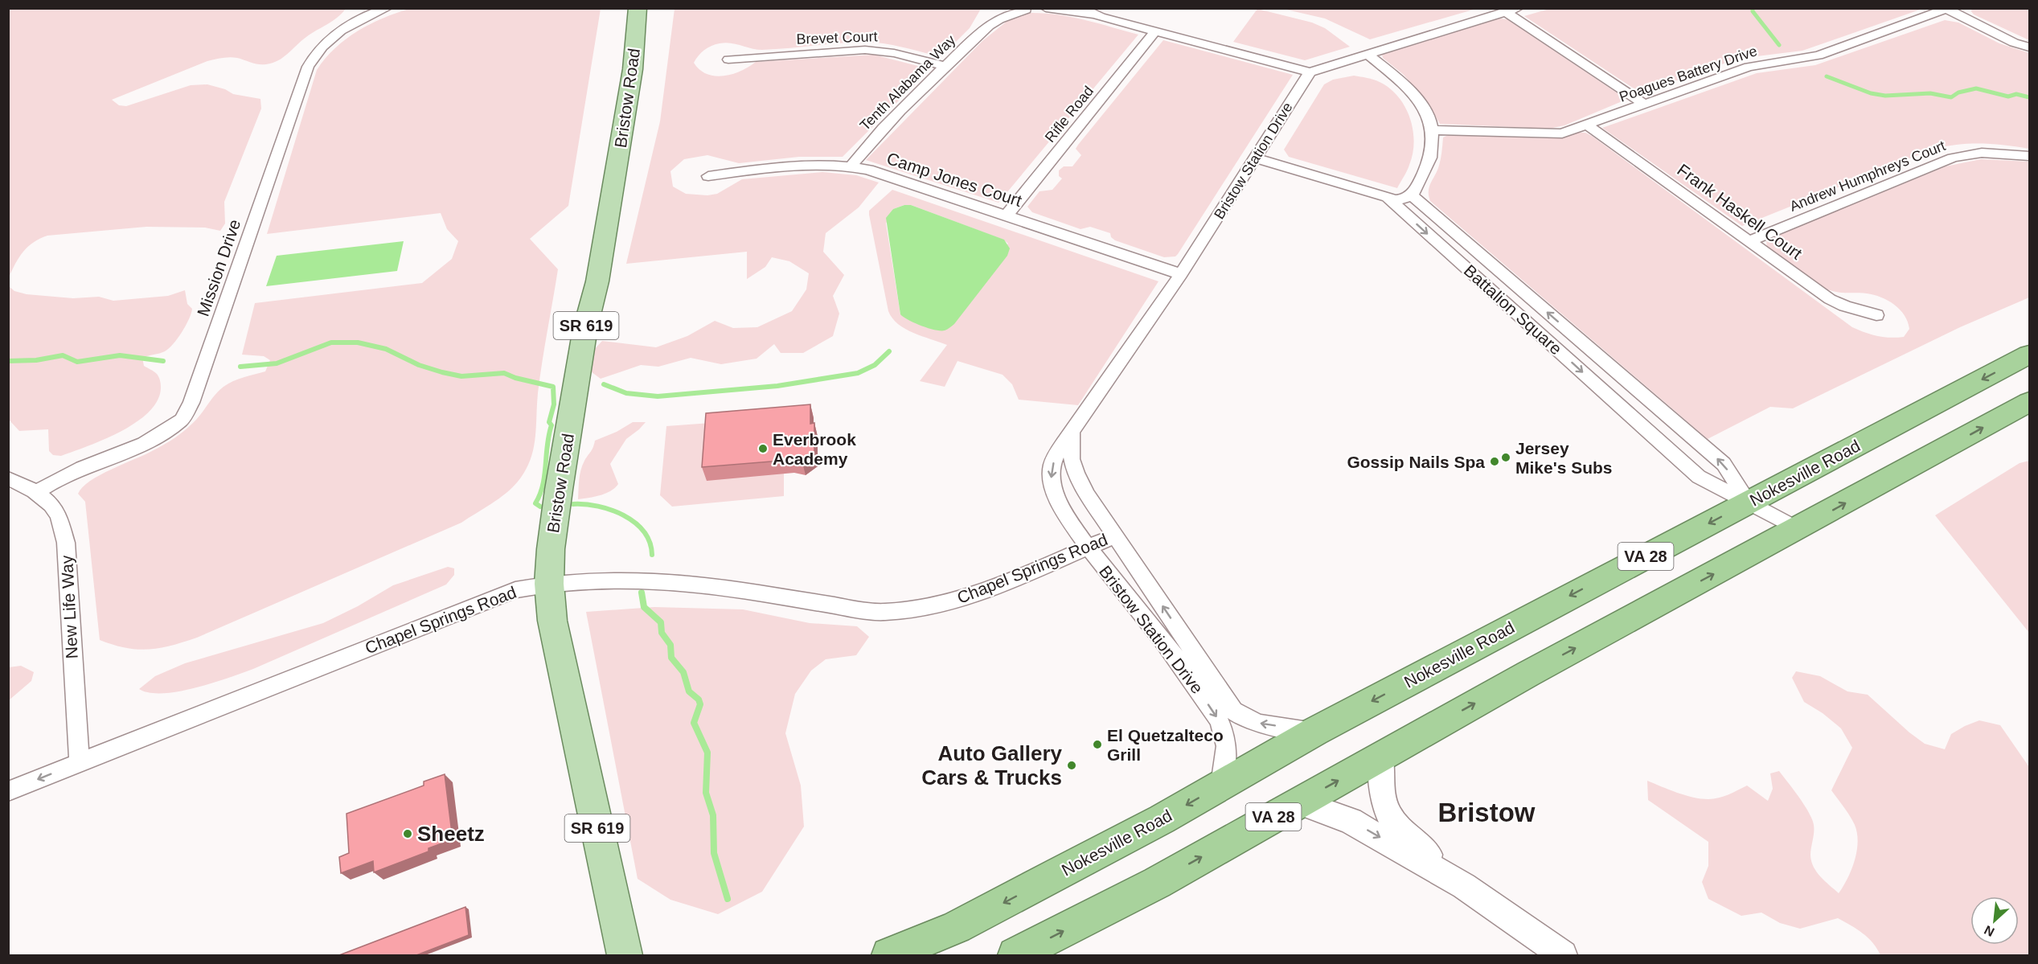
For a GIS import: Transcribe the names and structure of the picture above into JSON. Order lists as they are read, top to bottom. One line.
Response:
{"streets":{"highway":["Nokesville Road","VA 28"],"main road":["Bristow Road","SR 619"],"street":["Brevet Court","Poagues Battery Drive","Tenth Alabama Way","Rifle Road","Bristow Station Drive","Andrew Humphreys Court","Camp Jones Court","Frank Haskell Court","Mission Drive","Battalion Square","Chapel Springs Road","New Life Way"]},"crossings":[["Brevet Court","Tenth Alabama Way"],["Poagues Battery Drive","Frank Haskell Court"],["Tenth Alabama Way","Camp Jones Court"],["Bristow Road","Chapel Springs Road"],["Rifle Road","Camp Jones Court"],["Bristow Station Drive","Camp Jones Court"],["Bristow Station Drive","Battalion Square"],["Bristow Station Drive","Nokesville Road"],["Bristow Station Drive","Chapel Springs Road"],["Andrew Humphreys Court","Frank Haskell Court"],["Mission Drive","New Life Way"],["Battalion Square","Nokesville Road"],["Battalion Square","VA 28"],["Chapel Springs Road","New Life Way"]],"districts":["Bristow"],"places":["Everbrook Academy","Jersey Mike's Subs","Gossip Nails Spa","El Quetzalteco Grill","Auto Gallery Cars & Trucks","Sheetz"],"north":"bottom left"}
